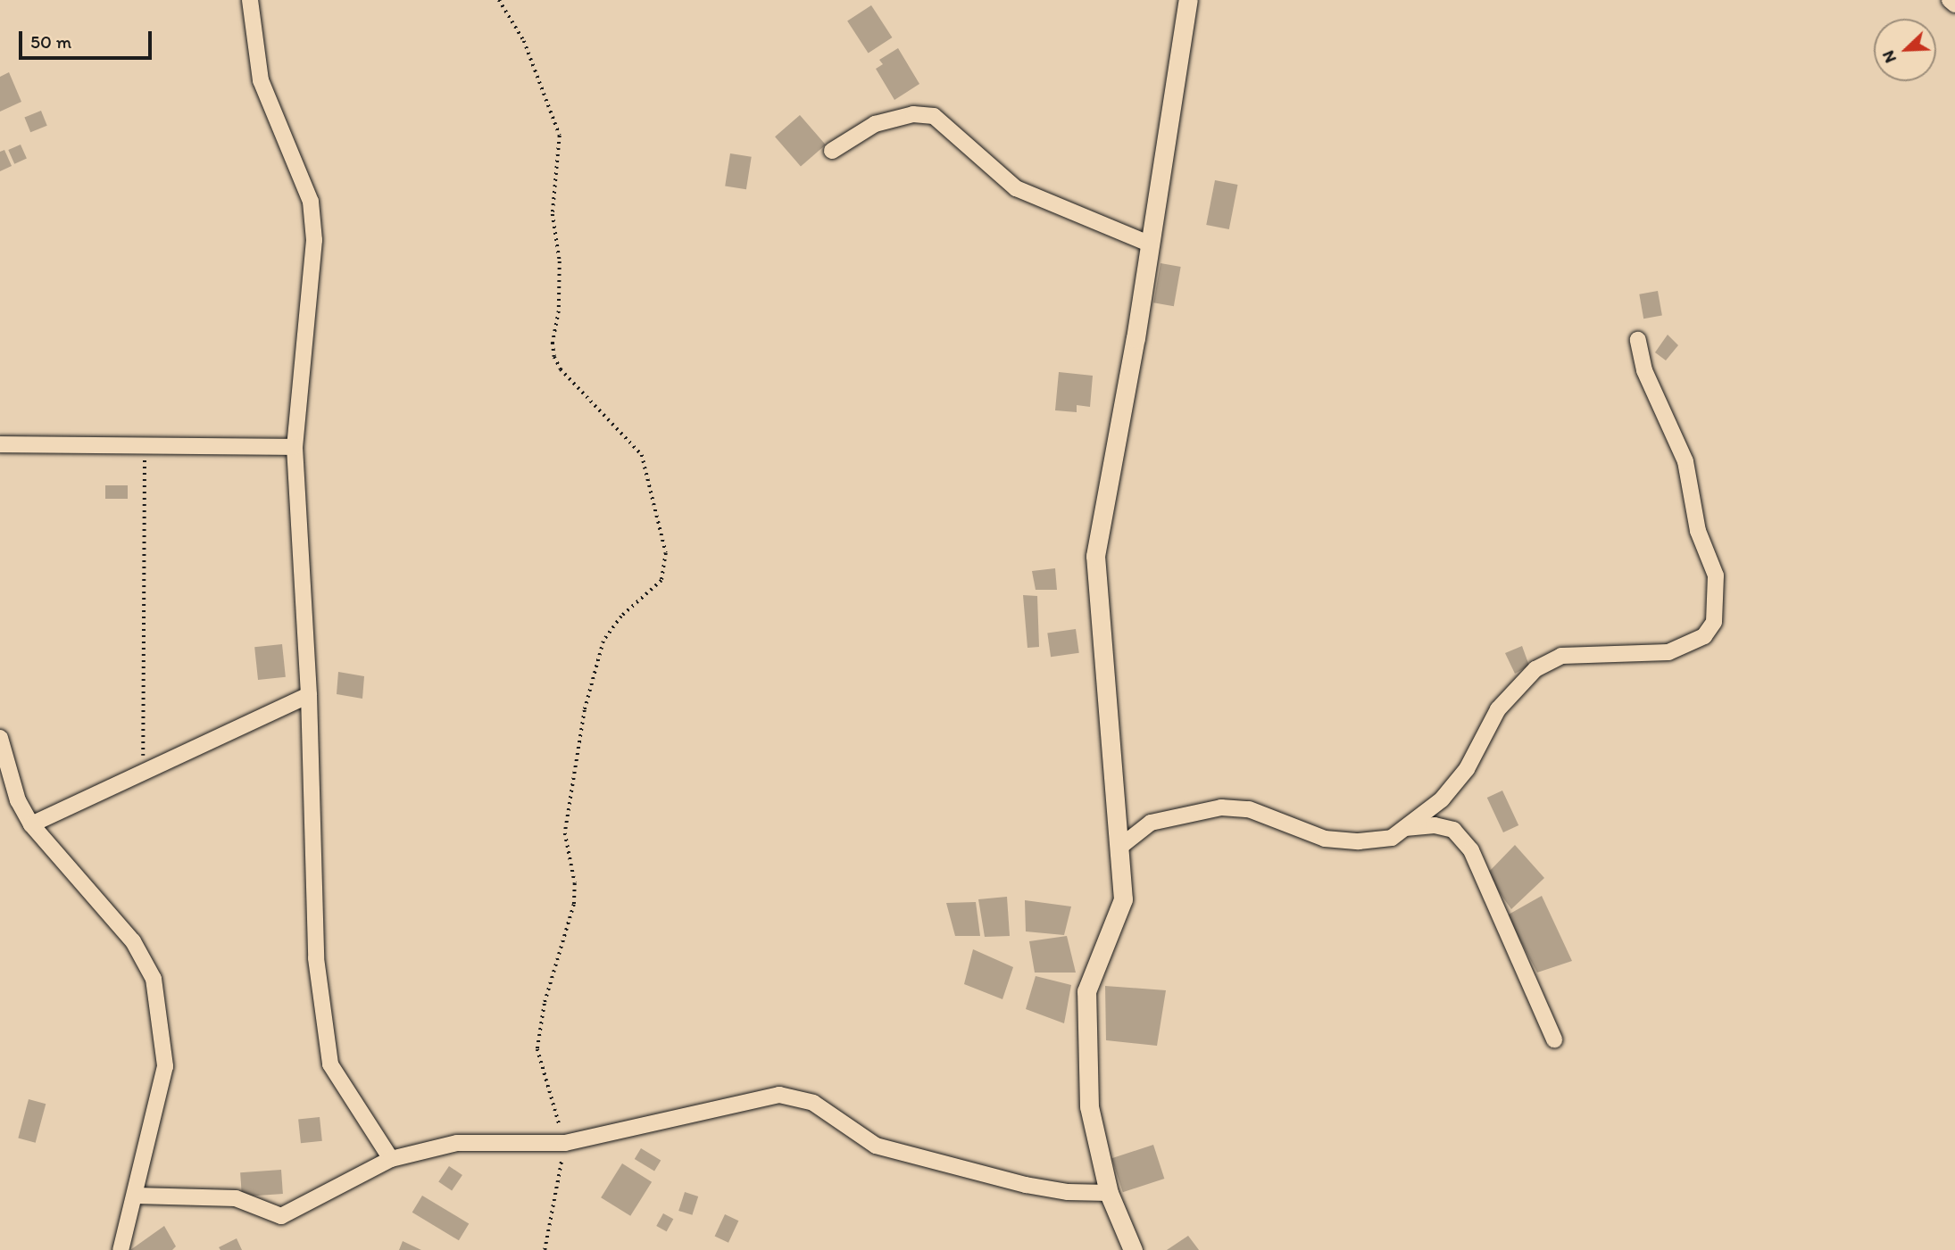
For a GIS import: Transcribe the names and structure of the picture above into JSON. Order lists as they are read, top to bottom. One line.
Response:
{"scale_bar":"50 m","north":"bottom left"}
